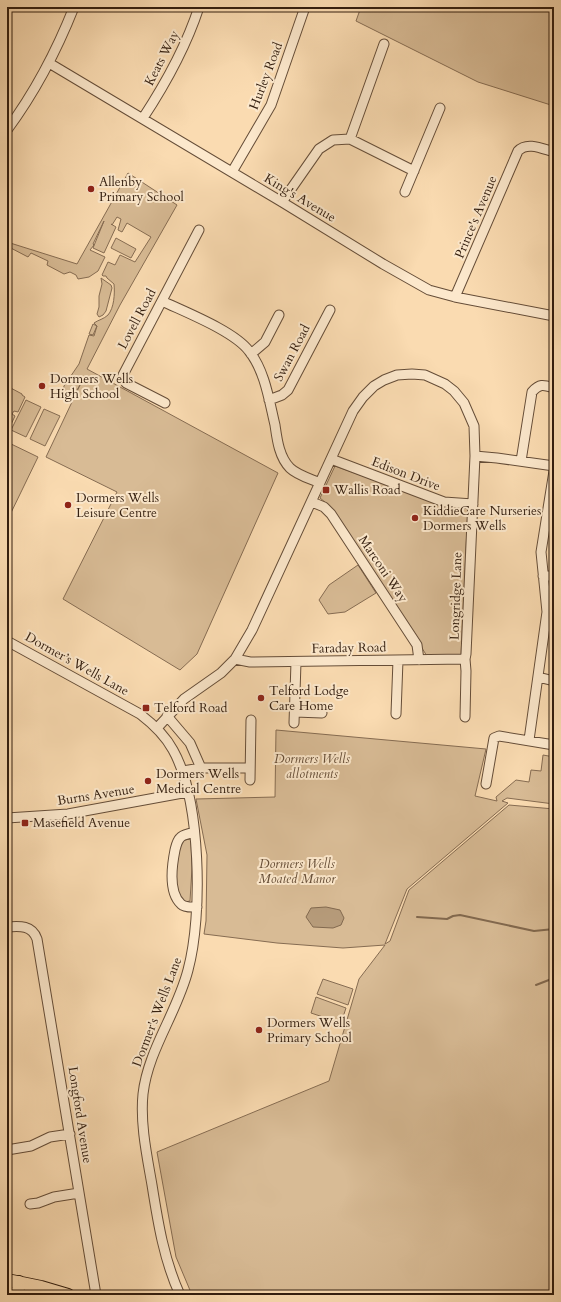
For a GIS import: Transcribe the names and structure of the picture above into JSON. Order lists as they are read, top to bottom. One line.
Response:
{"streets":{"street":["Keats Way","Hurley Road","King's Avenue","Prince's Avenue","Lovell Road","Swan Road","Edison Drive","Marconi Way","Longridge Lane","Faraday Road","Dormer’s Wells Lane","Burns Avenue","Dormer's Wells Lane","Longford Avenue"]},"crossings":[["Keats Way","King's Avenue"],["Hurley Road","King's Avenue"],["King's Avenue","Prince's Avenue"],["Edison Drive","Longridge Lane"],["Marconi Way","Faraday Road"],["Longridge Lane","Faraday Road"],["Dormer’s Wells Lane","Burns Avenue"],["Dormer’s Wells Lane","Dormer's Wells Lane"]],"parks":["Dormers Wells allotments","Dormers Wells Moated Manor"],"places":{"other":["Allenby Primary School","Dormers Wells High School","Dormers Wells Leisure Centre","KiddieCare Nurseries Dormers Wells","Telford Lodge Care Home","Dormers Wells Medical Centre","Dormers Wells Primary School"],"transit":["Wallis Road","Telford Road","Masefield Avenue"]}}
